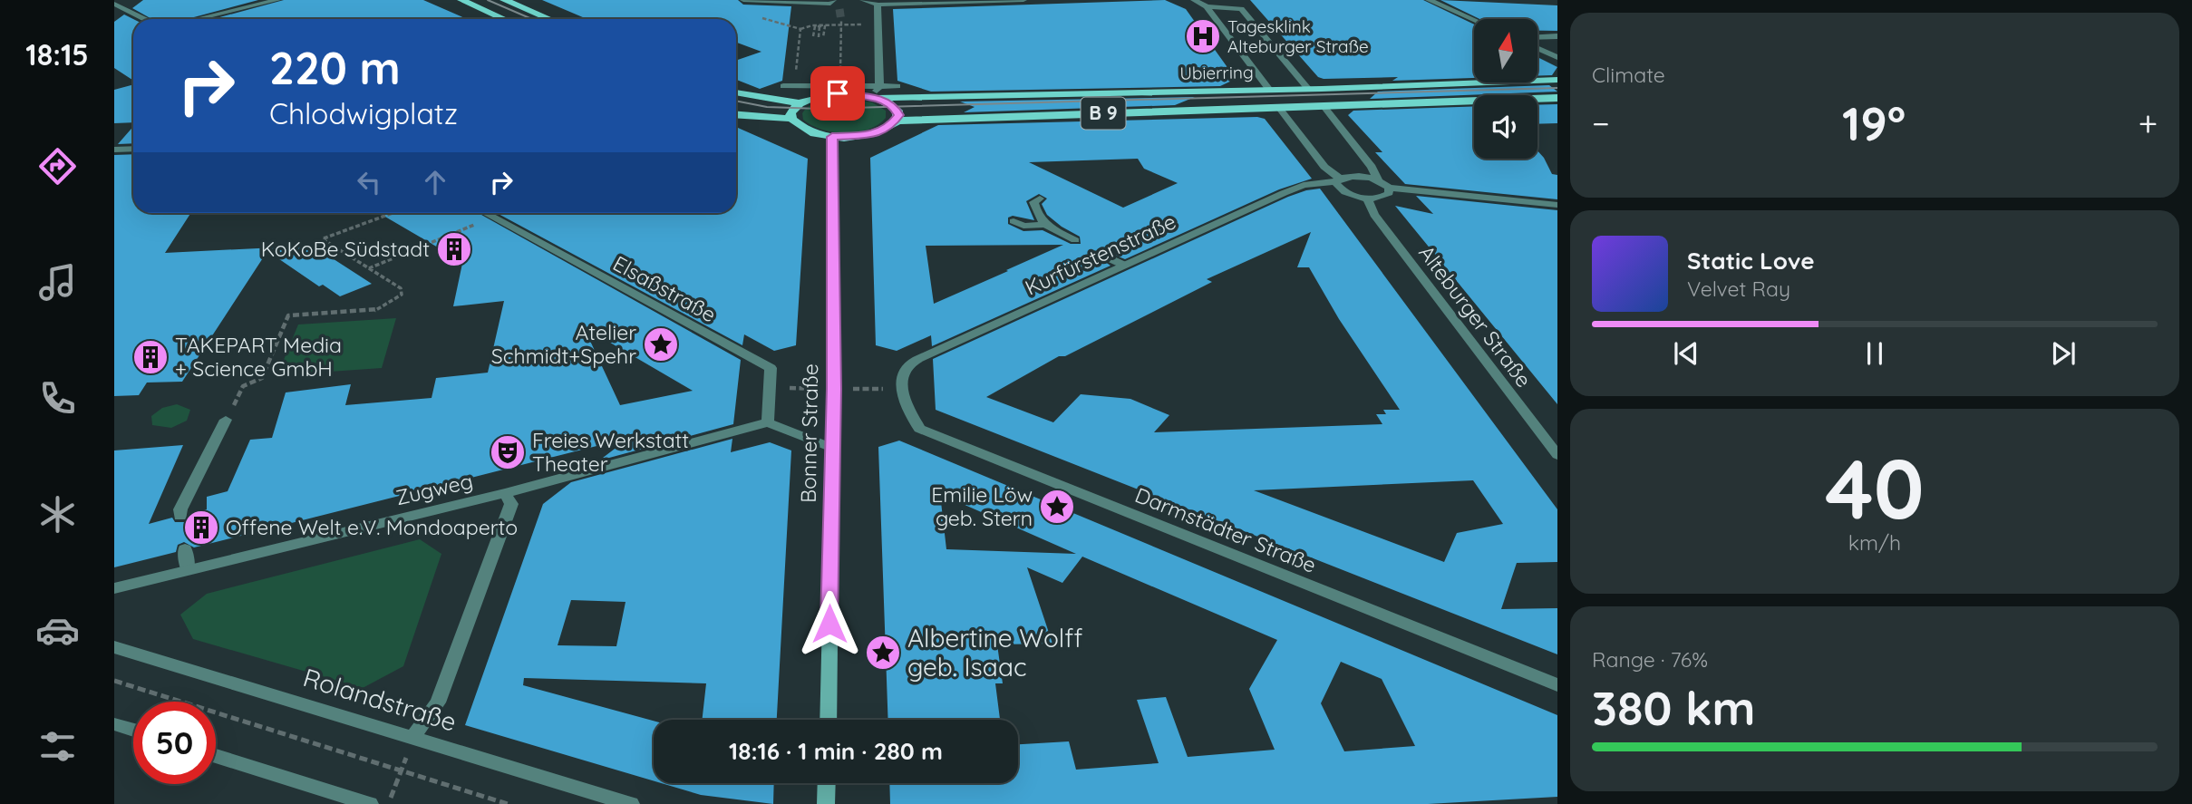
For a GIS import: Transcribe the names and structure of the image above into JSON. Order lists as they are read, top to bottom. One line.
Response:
{"streets":{"main road":["Ubierring","B 9","Bonner Straße"],"street":["Kurfürstenstraße","Elsaßstraße","Alteburger Straße","Zugweg","Darmstädter Straße","Rolandstraße"]},"crossings":[["Ubierring","B 9"],["B 9","Bonner Straße"],["Kurfürstenstraße","Darmstädter Straße"],["Elsaßstraße","Zugweg"]],"places":{"hospital":["Tagesklink Alteburger Straße"],"building":["KoKoBe Südstadt","TAKEPART Media + Science GmbH","Offene Welt e.V. Mondoaperto"],"place":["Atelier Schmidt+Spehr","Emilie Löw geb. Stern","Albertine Wolff geb. Isaac"],"theatre":["Freies Werkstatt Theater"]},"north":"top","page":{"tabs":"18:15","tile":["Climate",["40","km/h"],["Range · 76%","380 km"]],"turn":["220 m","Chlodwigplatz"],"heat":["−","19°","+"],"song":["Static Love","Velvet Ray"],"limit":"50","trip":"18:16 · 1 min · 280 m"}}
